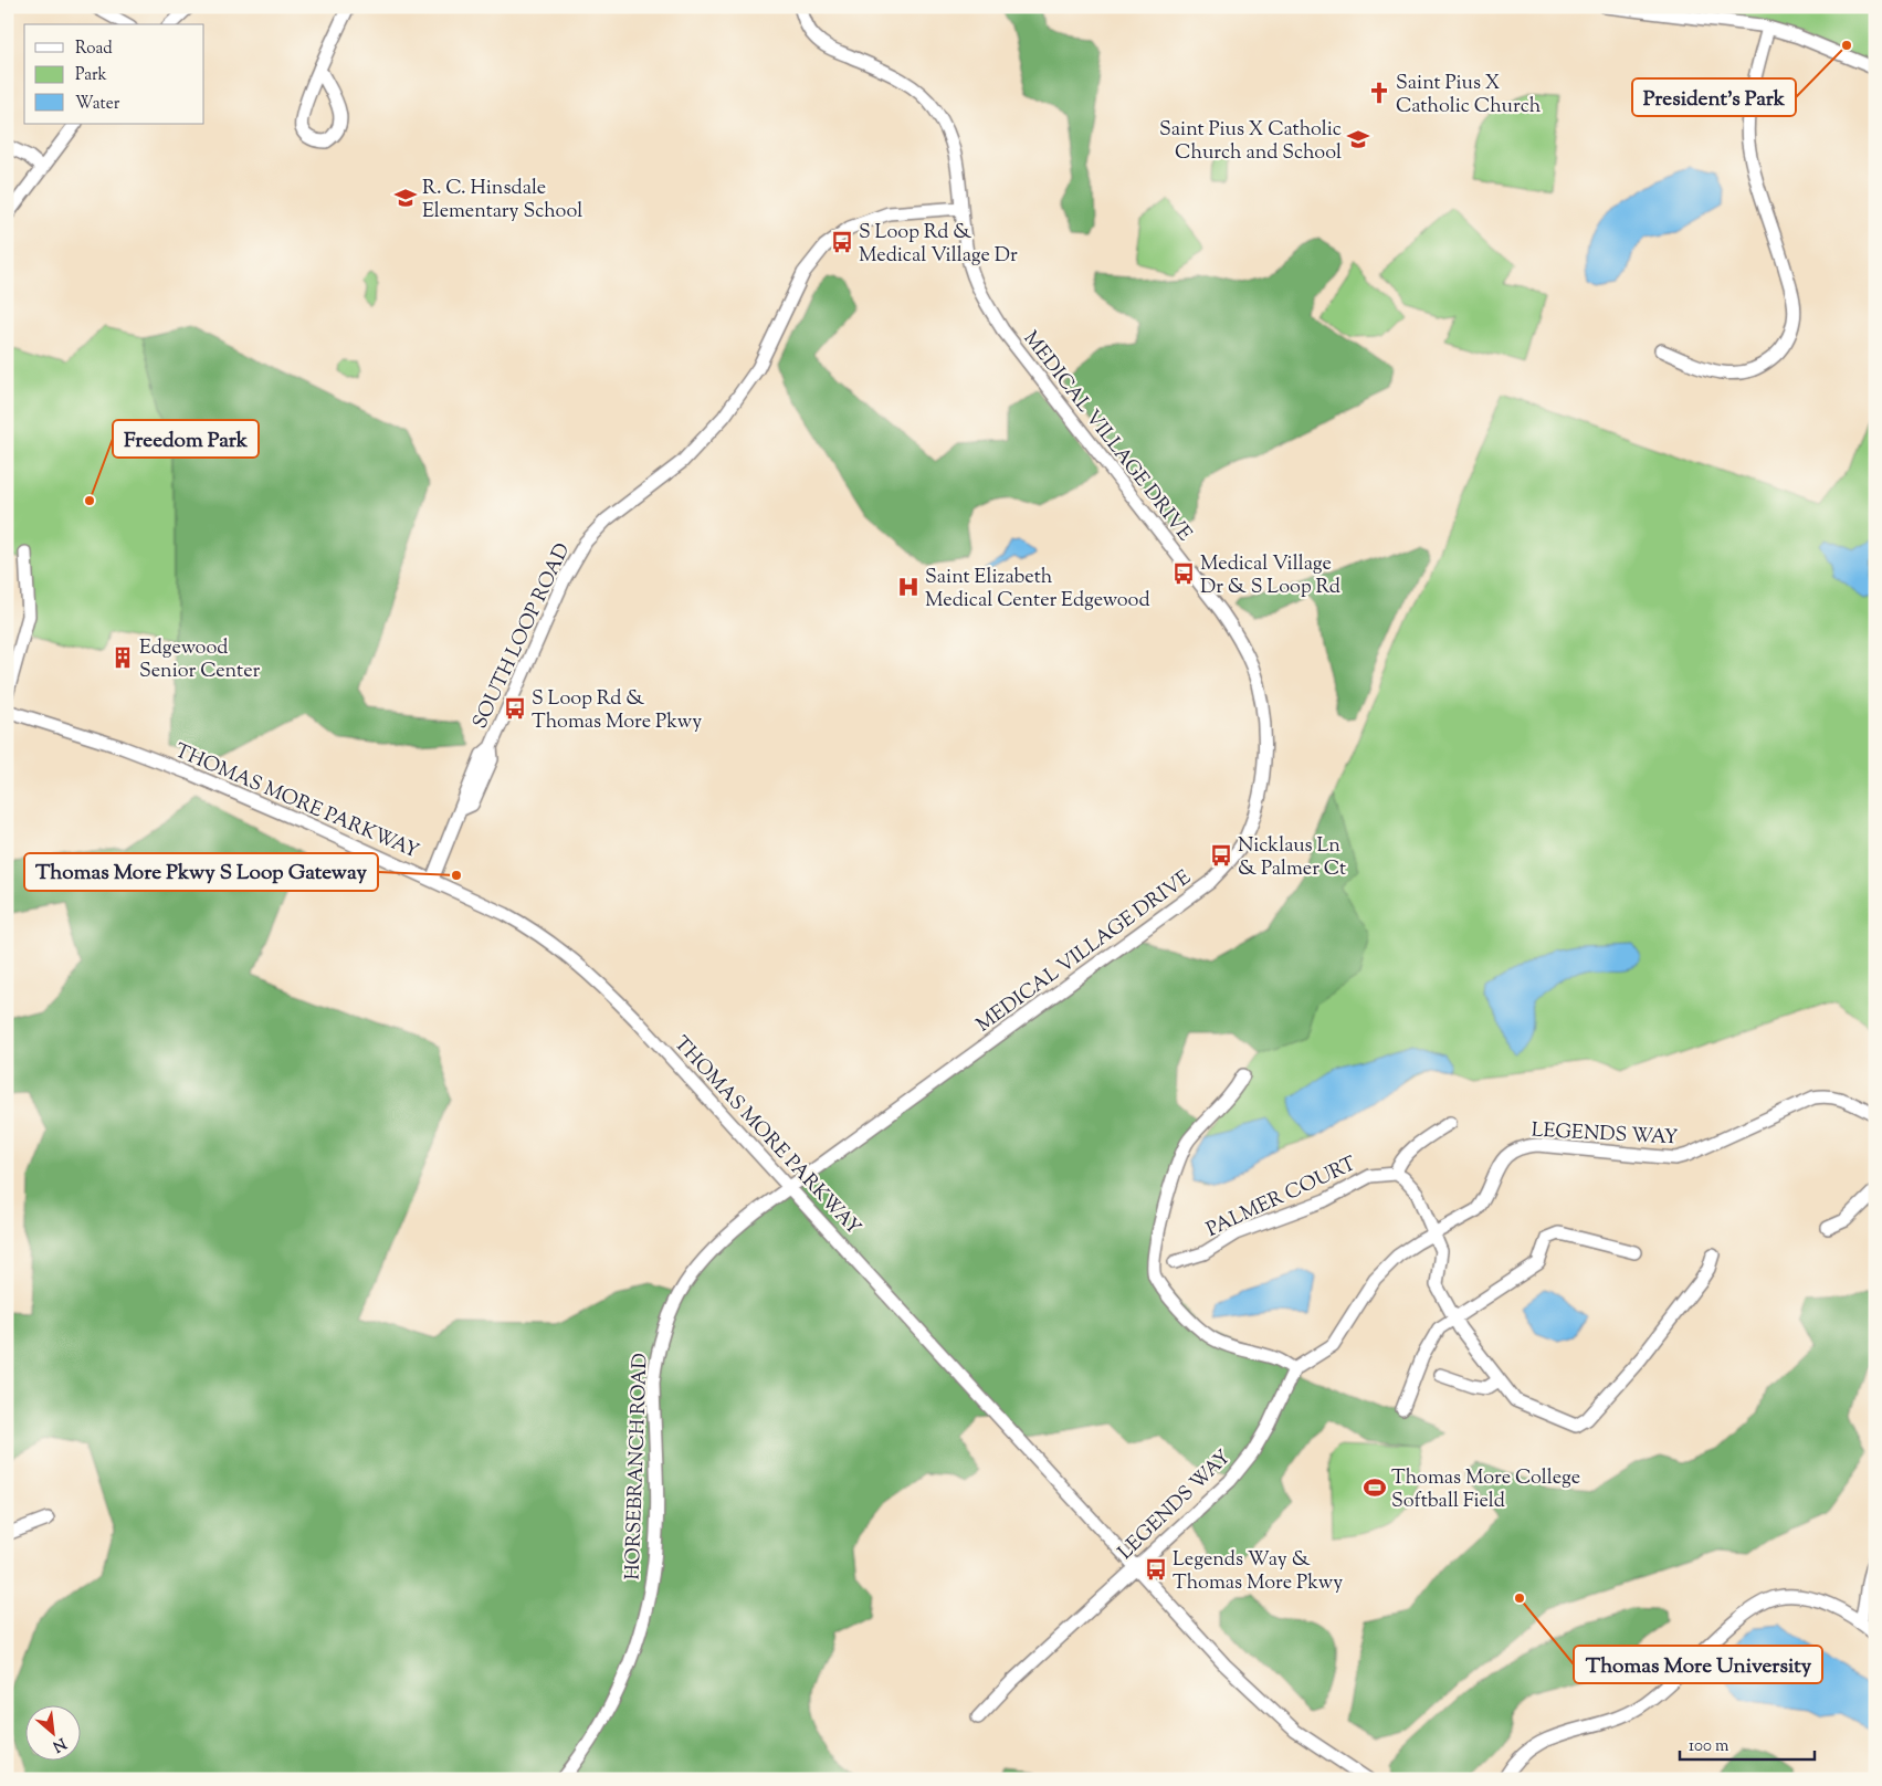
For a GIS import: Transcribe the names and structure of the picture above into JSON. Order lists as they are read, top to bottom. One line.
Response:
{"streets":{"street":["MEDICAL VILLAGE DRIVE","SOUTH LOOP ROAD","THOMAS MORE PARKWAY","LEGENDS WAY","PALMER COURT","HORSEBRANCH ROAD"]},"crossings":[["MEDICAL VILLAGE DRIVE","SOUTH LOOP ROAD"],["MEDICAL VILLAGE DRIVE","THOMAS MORE PARKWAY"],["MEDICAL VILLAGE DRIVE","HORSEBRANCH ROAD"],["SOUTH LOOP ROAD","THOMAS MORE PARKWAY"],["THOMAS MORE PARKWAY","LEGENDS WAY"],["THOMAS MORE PARKWAY","HORSEBRANCH ROAD"]],"places":{"other":["President’s Park","Freedom Park","Thomas More Pkwy S Loop Gateway","Thomas More University"],"church":["Saint Pius X Catholic Church"],"school or university":["Saint Pius X Catholic Church and School","R. C. Hinsdale Elementary School"],"bus stop":["S Loop Rd & Medical Village Dr","Medical Village Dr & S Loop Rd","S Loop Rd & Thomas More Pkwy","Nicklaus Ln & Palmer Ct","Legends Way & Thomas More Pkwy"],"hospital":["Saint Elizabeth Medical Center Edgewood"],"building":["Edgewood Senior Center"],"sports":["Thomas More College Softball Field"]},"legend":["Road","Park","Water"],"scale_bar":"100 m","north":"bottom right"}
